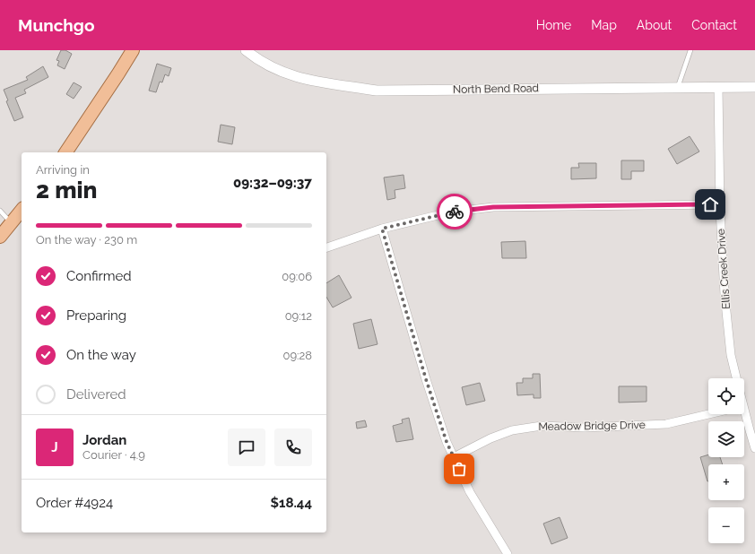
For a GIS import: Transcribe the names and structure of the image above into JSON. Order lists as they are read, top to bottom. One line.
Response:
{"streets":{"street":["North Bend Road","Ellis Creek Drive","Meadow Bridge Drive"]},"crossings":[["North Bend Road","Ellis Creek Drive"]],"page":{"header":"Munchgo","nav":["Home","Map","About","Contact"],"heading":["2 min","Arriving in","09:32–09:37"],"panel":["Jordan","Courier · 4.9","Order #4924","$18.44"],"bar":"On the way · 230 m","list":[["Confirmed","09:06"],["Preparing","09:12"],["On the way","09:28"],"Delivered"],"map_buttons":["+","−"],"round":"J"}}
